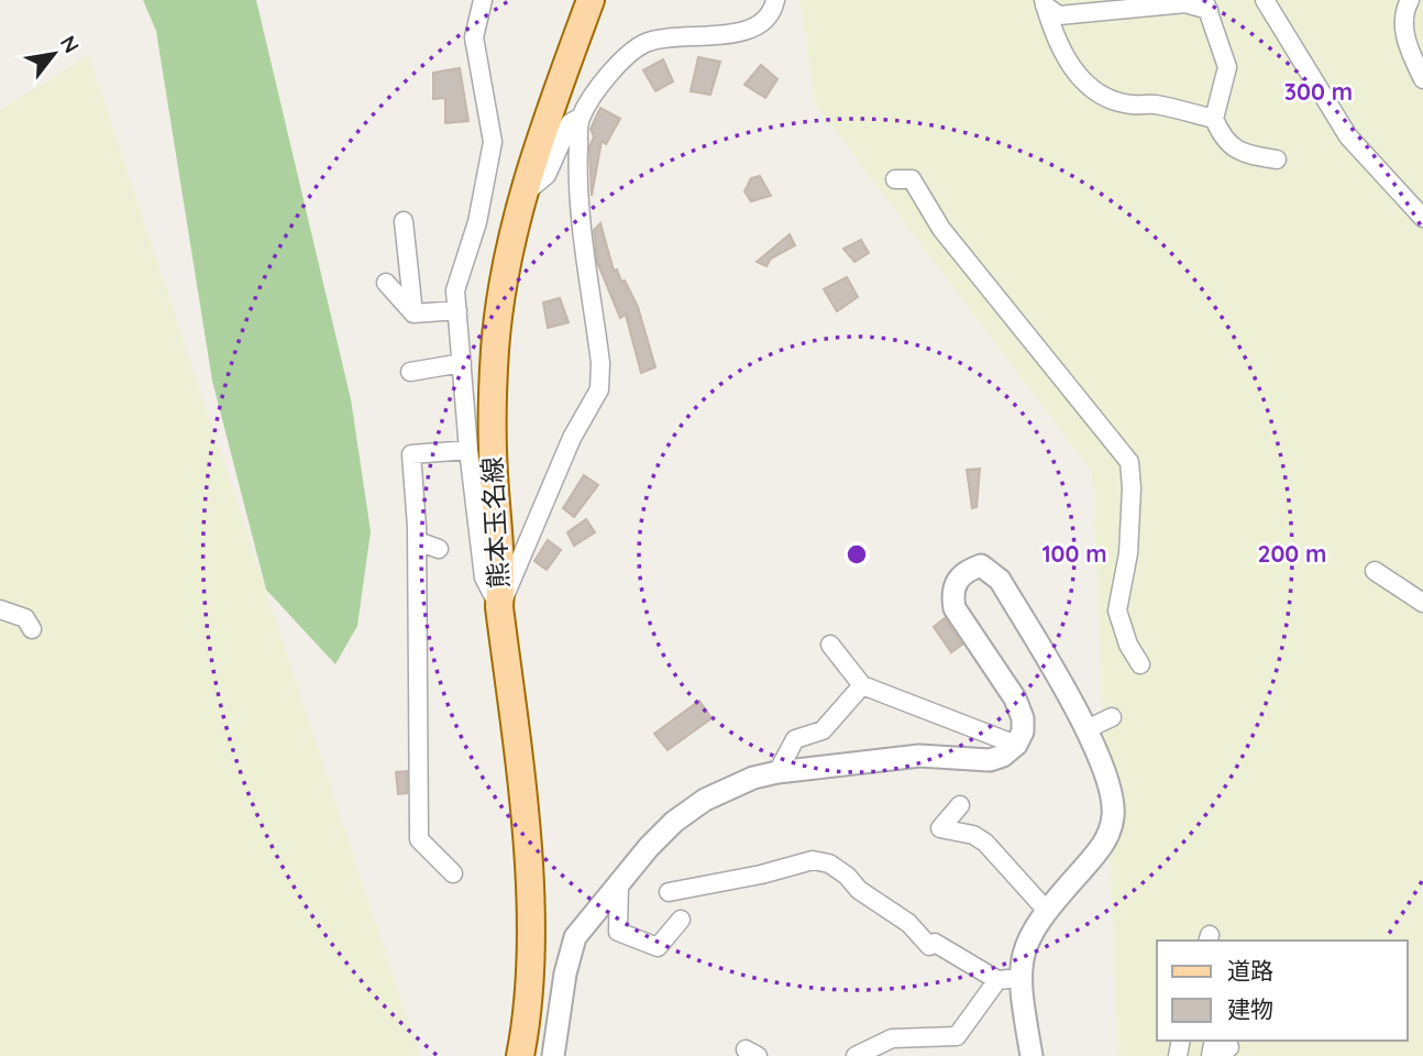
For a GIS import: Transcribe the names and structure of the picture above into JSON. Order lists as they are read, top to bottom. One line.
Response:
{"streets":{"main road":["熊本玉名線"]},"legend":["道路","建物"],"north":"top right","rings":["300 m","100 m","200 m"]}
